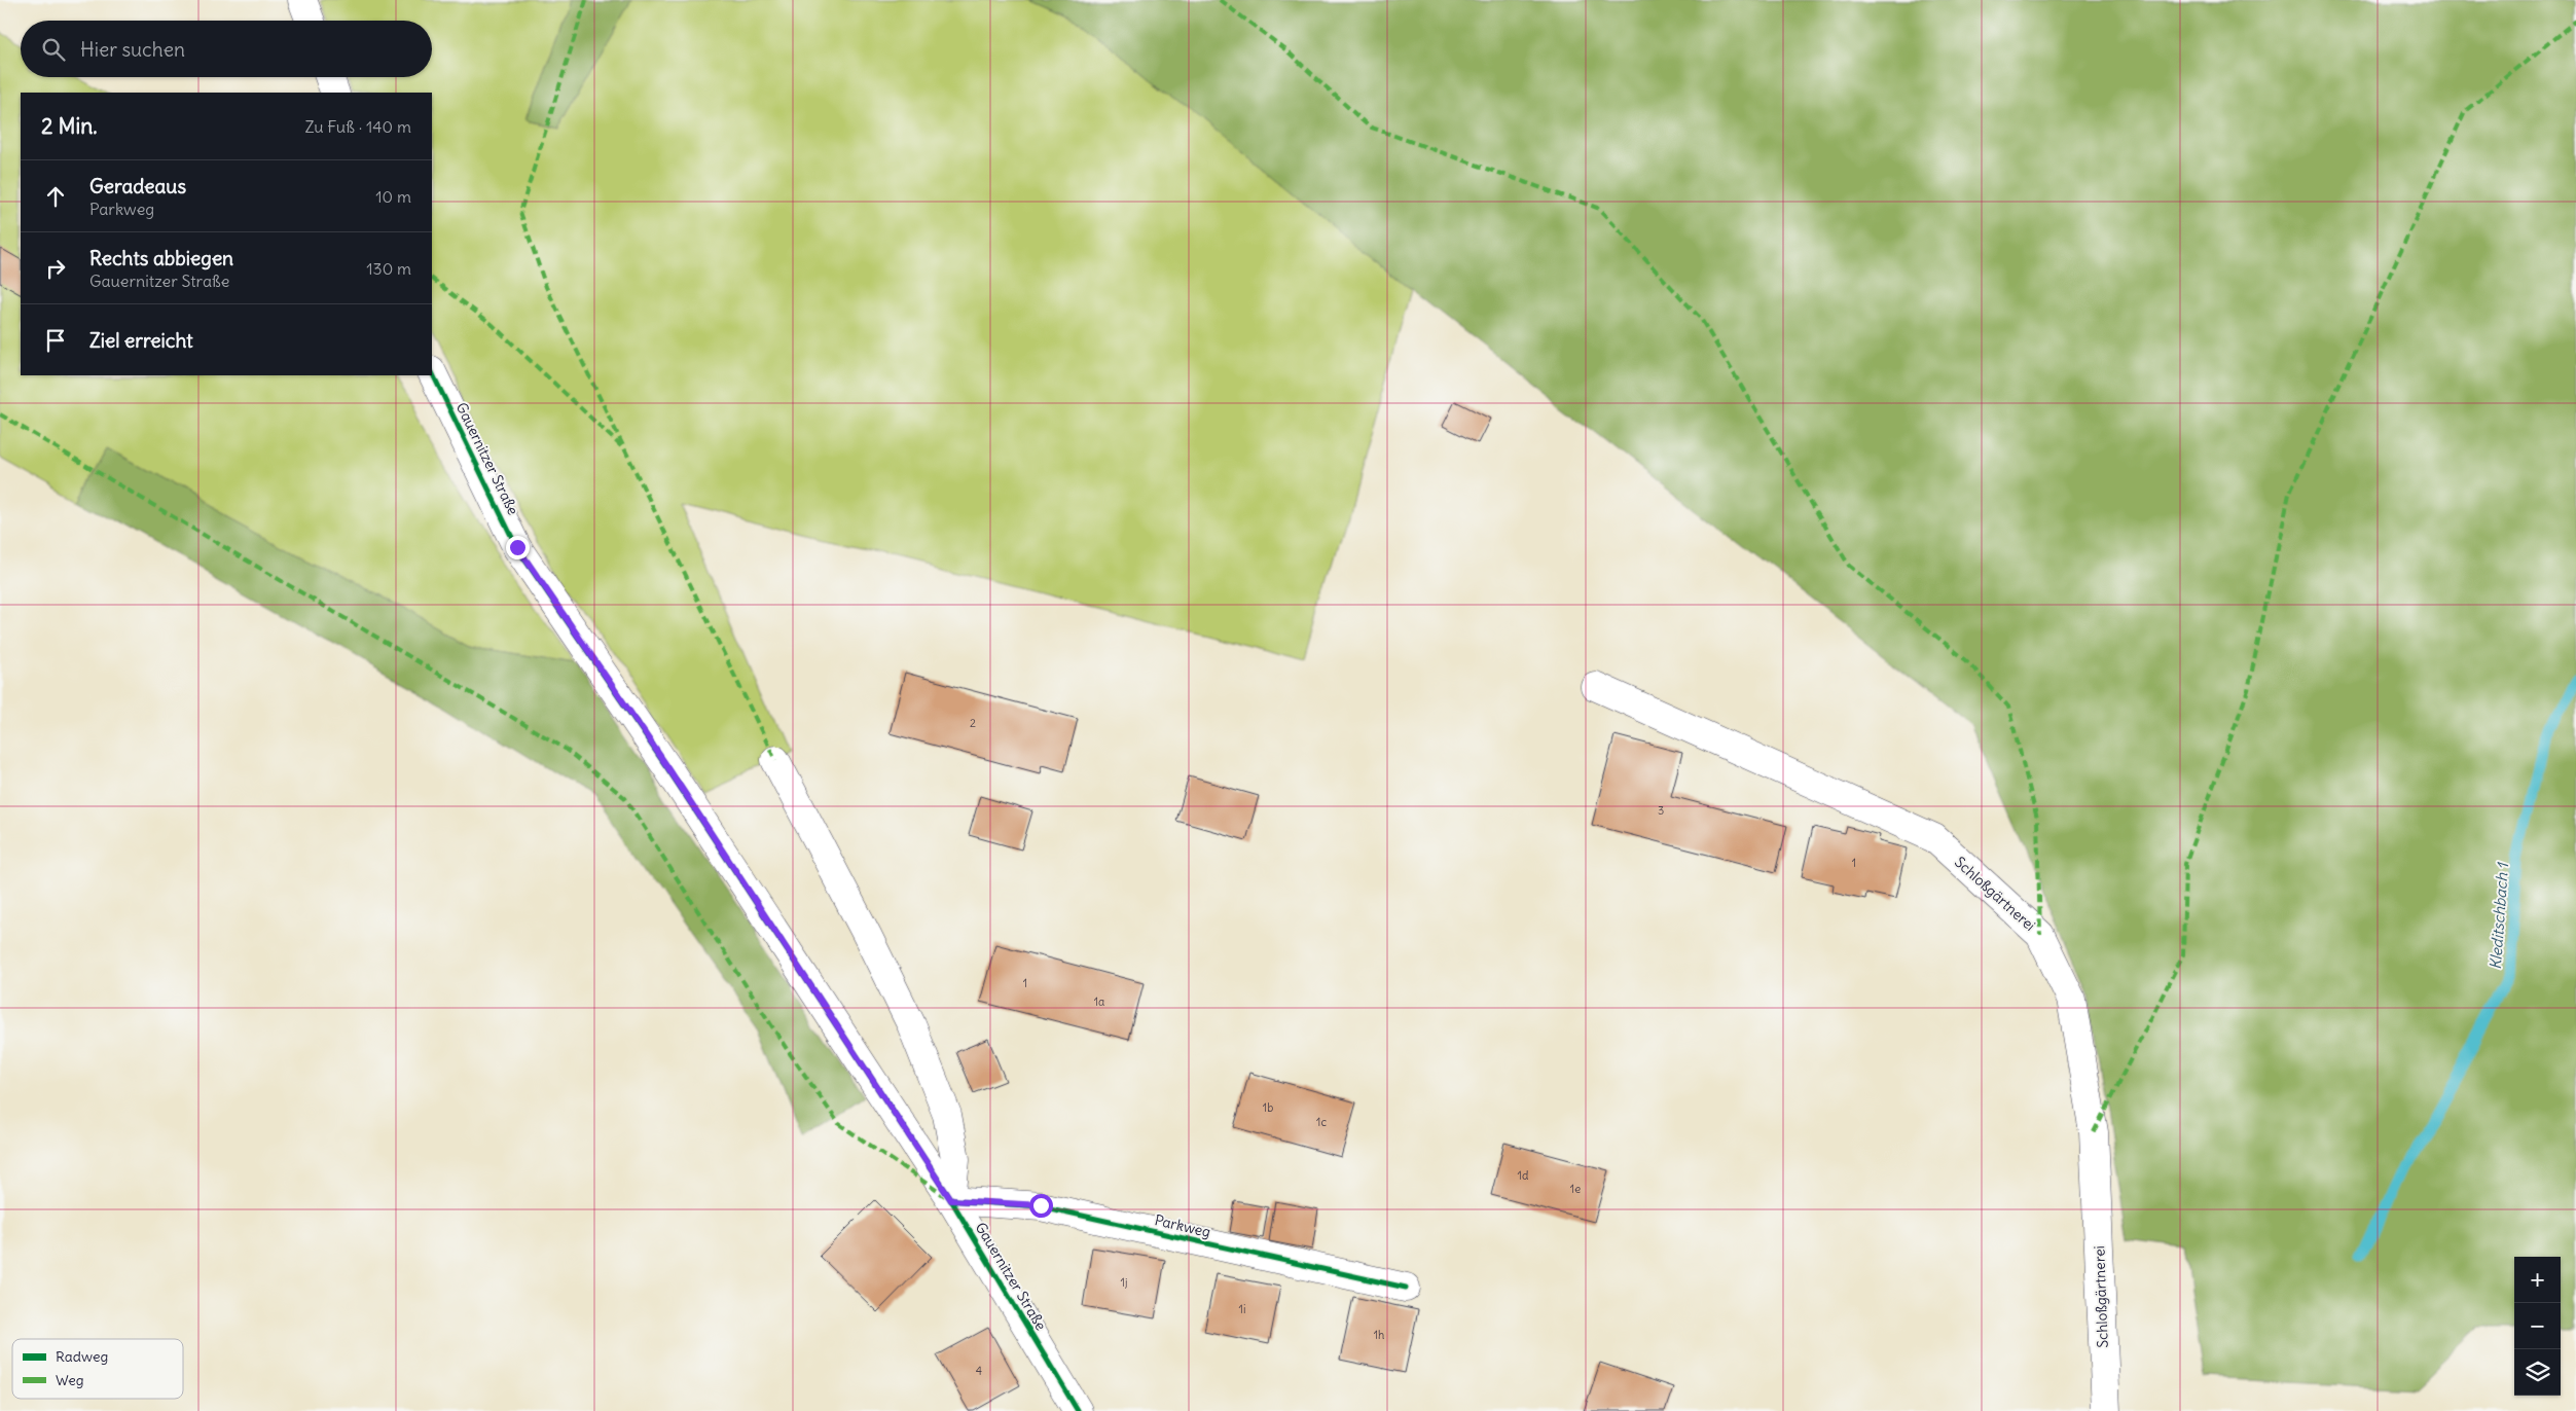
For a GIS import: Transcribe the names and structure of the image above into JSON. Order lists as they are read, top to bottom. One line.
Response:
{"streets":{"street":["Gauernitzer Straße","Schloßgärtnerei","Parkweg"]},"crossings":[["Gauernitzer Straße","Parkweg"]],"water":["Kleditschbach 1"],"house_numbers":["2","3","1","1","1a","1b","1c","1d","1e","1j","1i","1h","4"],"legend":["Radweg","Weg"],"page":{"search":"Hier suchen","heading":["2 Min.","Zu Fuß · 140 m"],"list":[["Geradeaus","Parkweg","10 m"],["Rechts abbiegen","Gauernitzer Straße","130 m"],"Ziel erreicht"],"map_buttons":["+","−"]}}
